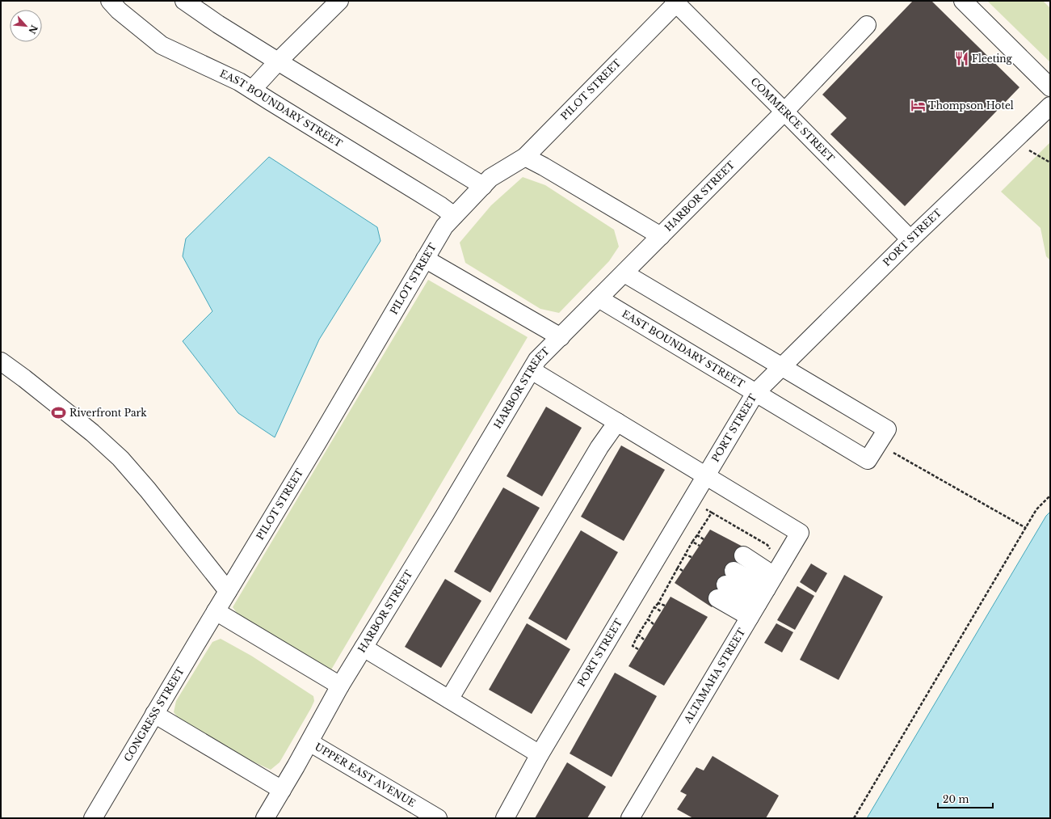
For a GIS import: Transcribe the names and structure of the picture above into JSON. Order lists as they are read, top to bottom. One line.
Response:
{"streets":{"street":["PILOT STREET","EAST BOUNDARY STREET","COMMERCE STREET","HARBOR STREET","PORT STREET","ALTAMAHA STREET","CONGRESS STREET","UPPER EAST AVENUE"]},"crossings":[["PILOT STREET","EAST BOUNDARY STREET"],["PILOT STREET","COMMERCE STREET"],["PILOT STREET","CONGRESS STREET"],["EAST BOUNDARY STREET","HARBOR STREET"],["EAST BOUNDARY STREET","PORT STREET"],["COMMERCE STREET","HARBOR STREET"],["COMMERCE STREET","PORT STREET"],["HARBOR STREET","UPPER EAST AVENUE"],["PORT STREET","ALTAMAHA STREET"]],"places":{"restaurant":["Fleeting"],"hotel":["Thompson Hotel"],"sports":["Riverfront Park"]},"scale_bar":"20 m","north":"bottom right"}
